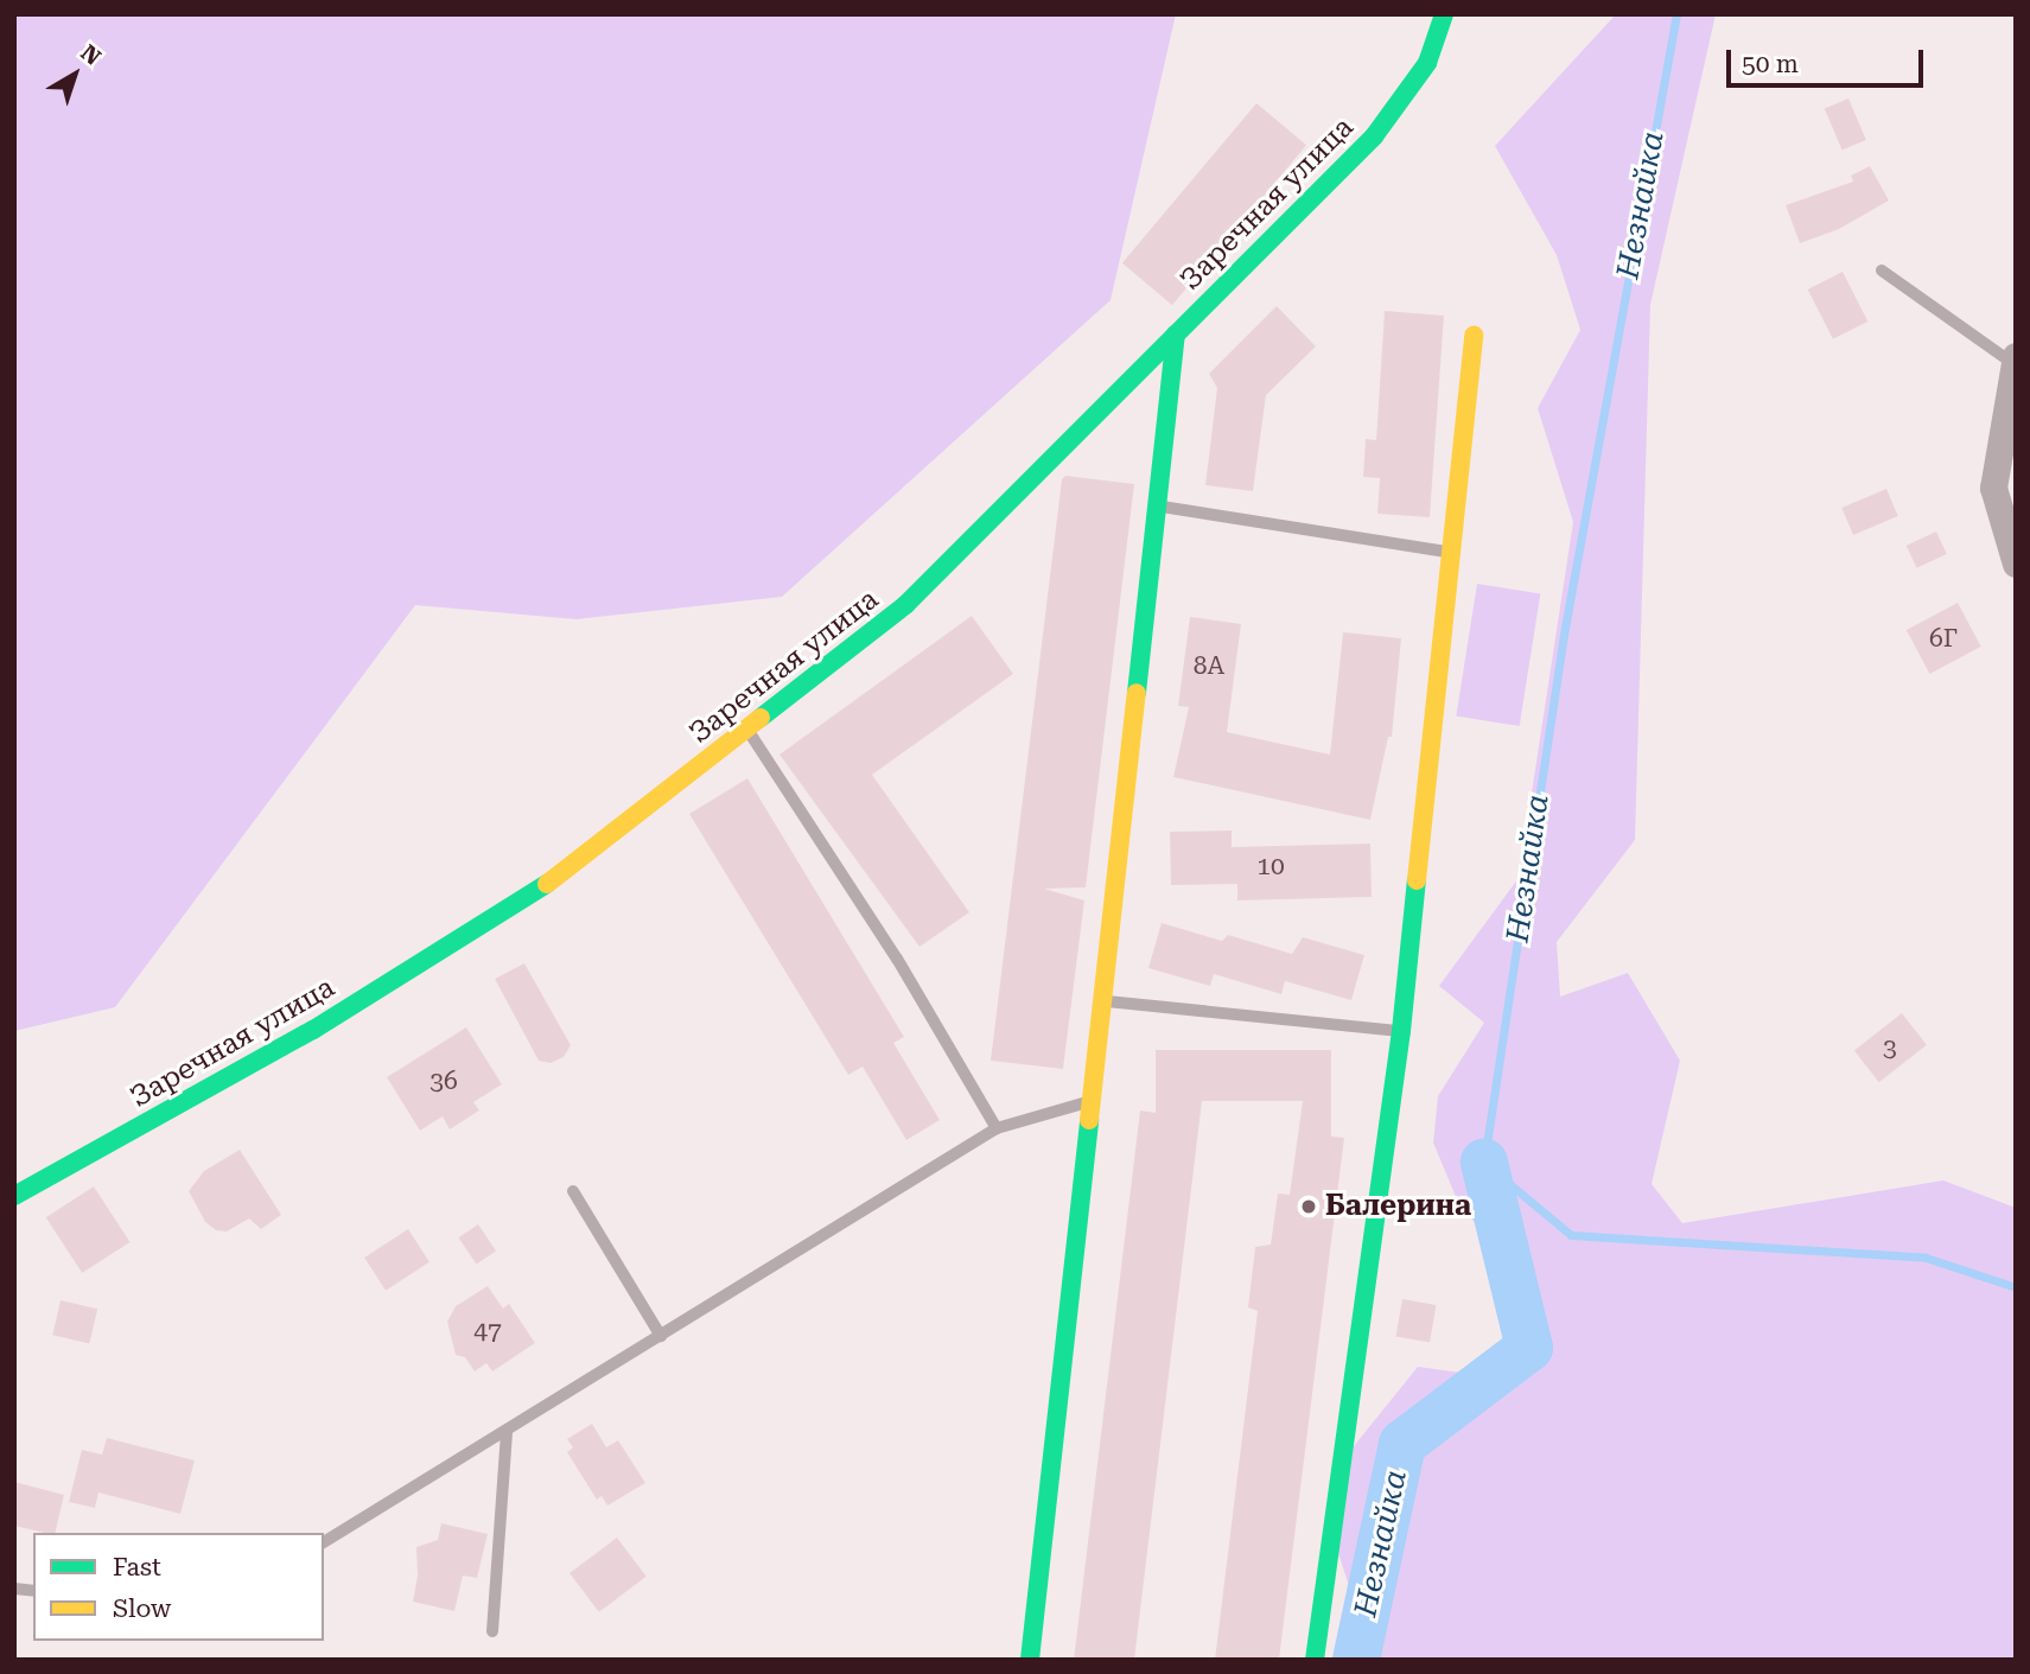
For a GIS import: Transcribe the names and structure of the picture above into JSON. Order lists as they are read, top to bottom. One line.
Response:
{"streets":{"street":["Заречная улица"]},"water":["Незнайка"],"places":["Балерина"],"house_numbers":["6Г","8А","10","3","36","47"],"legend":["Fast","Slow"],"scale_bar":"50 m","north":"top right"}
